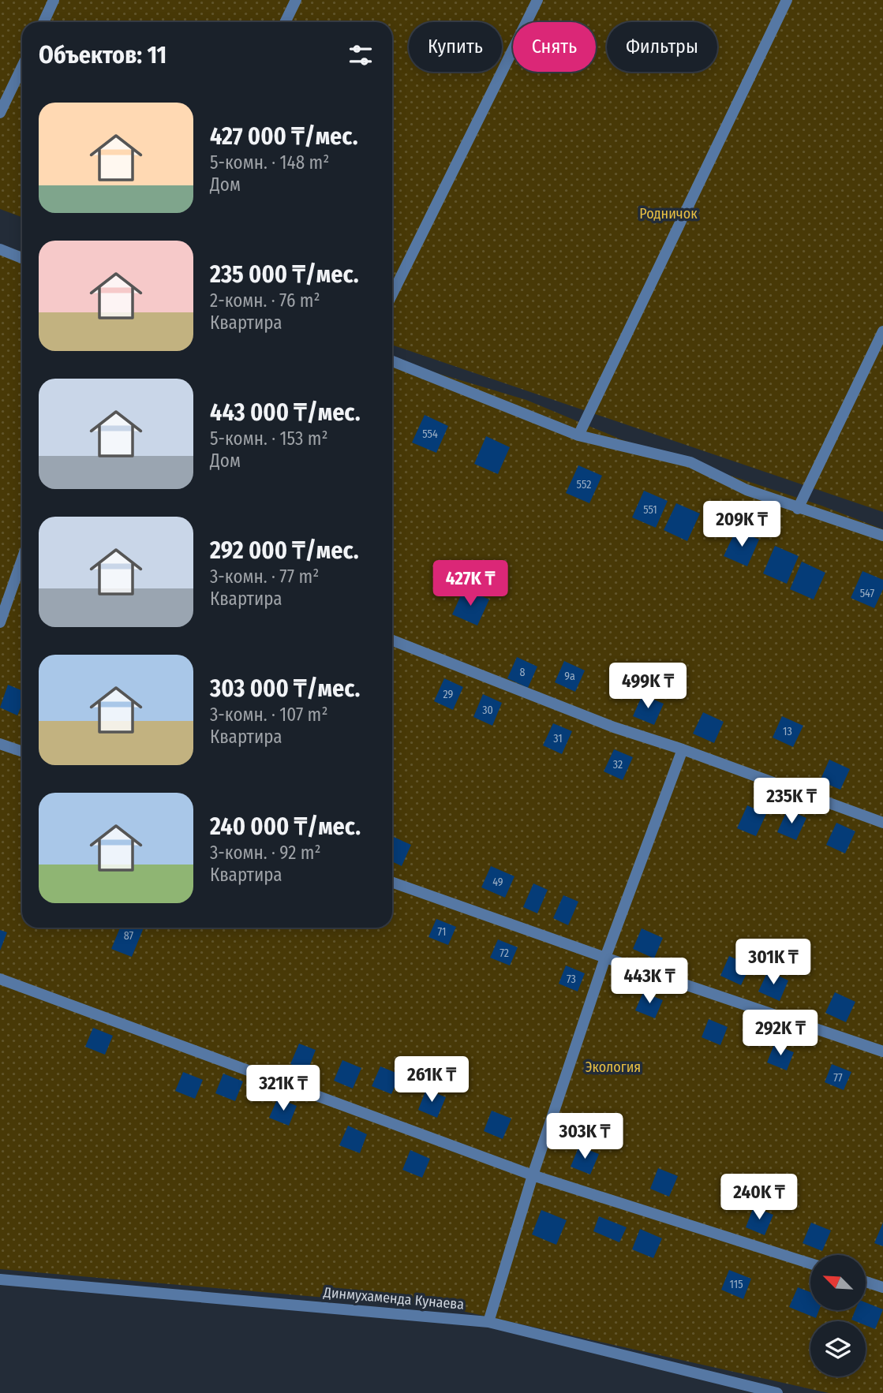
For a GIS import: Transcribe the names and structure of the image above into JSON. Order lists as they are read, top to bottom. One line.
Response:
{"streets":{"street":["Динмухаменда Кунаева"]},"parks":["Родничок","Экология"],"house_numbers":["554","552","551","547","8","9а","29","30","13","31","32","49","71","87","72","73","77","115"],"north":"top left","page":{"chip":["Купить","Снять","Фильтры"],"heading":"Объектов: 11","list":[{"name":"427 000 ₸/мес.","note":"5-комн. · 148 m² · Дом"},{"name":"235 000 ₸/мес.","note":"2-комн. · 76 m² · Квартира"},{"name":"443 000 ₸/мес.","note":"5-комн. · 153 m² · Дом"},{"name":"292 000 ₸/мес.","note":"3-комн. · 77 m² · Квартира"},{"name":"303 000 ₸/мес.","note":"3-комн. · 107 m² · Квартира"},{"name":"240 000 ₸/мес.","note":"3-комн. · 92 m² · Квартира"}],"price":["209K ₸","427K ₸","499K ₸","235K ₸","301K ₸","443K ₸","292K ₸","261K ₸","321K ₸","303K ₸","240K ₸"]}}
